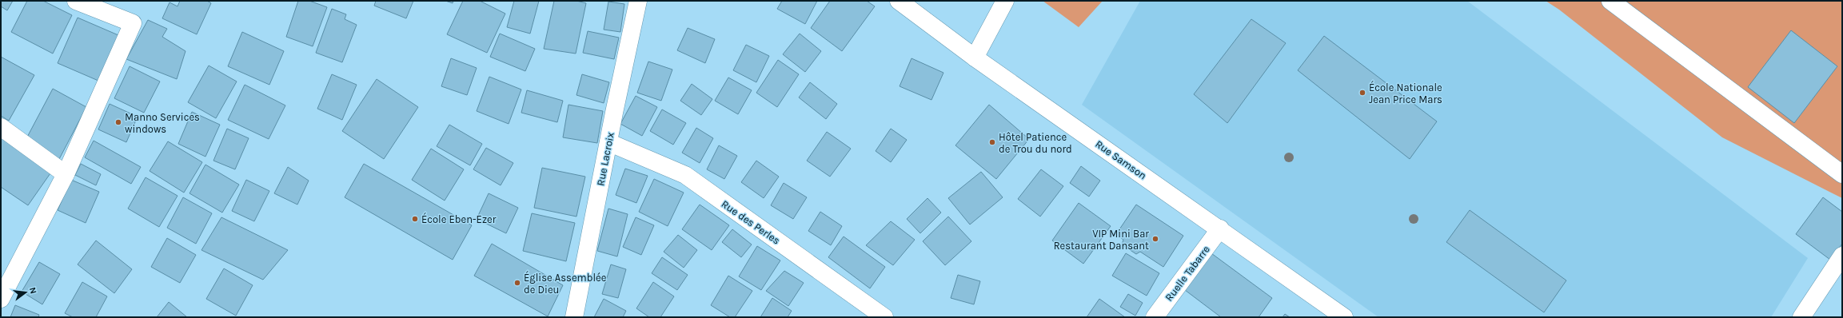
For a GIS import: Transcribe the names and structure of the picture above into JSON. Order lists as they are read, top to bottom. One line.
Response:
{"streets":{"street":["Rue Lacroix","Rue Samson","Rue des Perles","Ruelle Tabarre"]},"crossings":[["Rue Lacroix","Rue des Perles"],["Rue Samson","Ruelle Tabarre"]],"places":["École Nationale Jean Price Mars","Manno Services windows","Hôtel Patience de Trou du nord","École Eben-Ezer","VIP Mini Bar Restaurant Dansant","Église Assemblée de Dieu"],"north":"right"}
